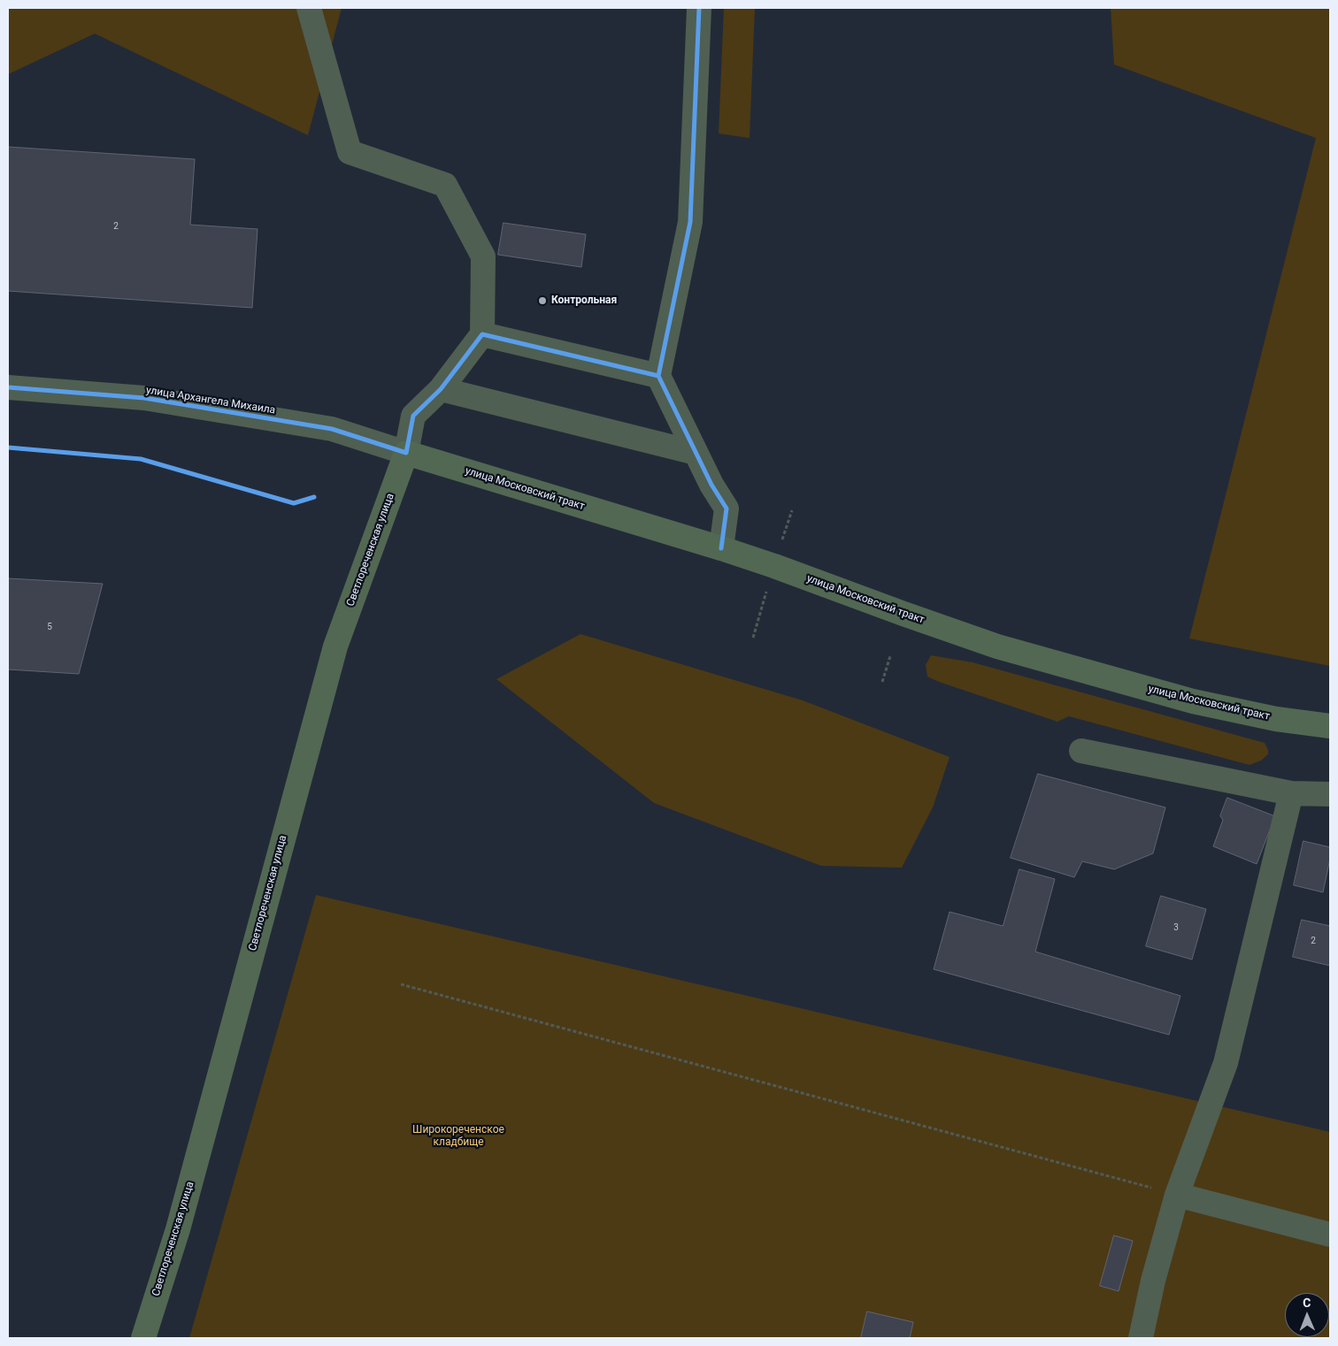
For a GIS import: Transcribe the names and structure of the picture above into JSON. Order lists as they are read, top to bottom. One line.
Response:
{"streets":{"main road":["улица Московский тракт","Светлореченская улица"],"street":["улица Архангела Михаила"]},"crossings":[["улица Архангела Михаила","улица Московский тракт"],["улица Архангела Михаила","Светлореченская улица"],["улица Московский тракт","Светлореченская улица"]],"parks":["Широкореченское кладбище"],"places":["Контрольная"],"house_numbers":["2","5","3","2"],"north":"top"}
